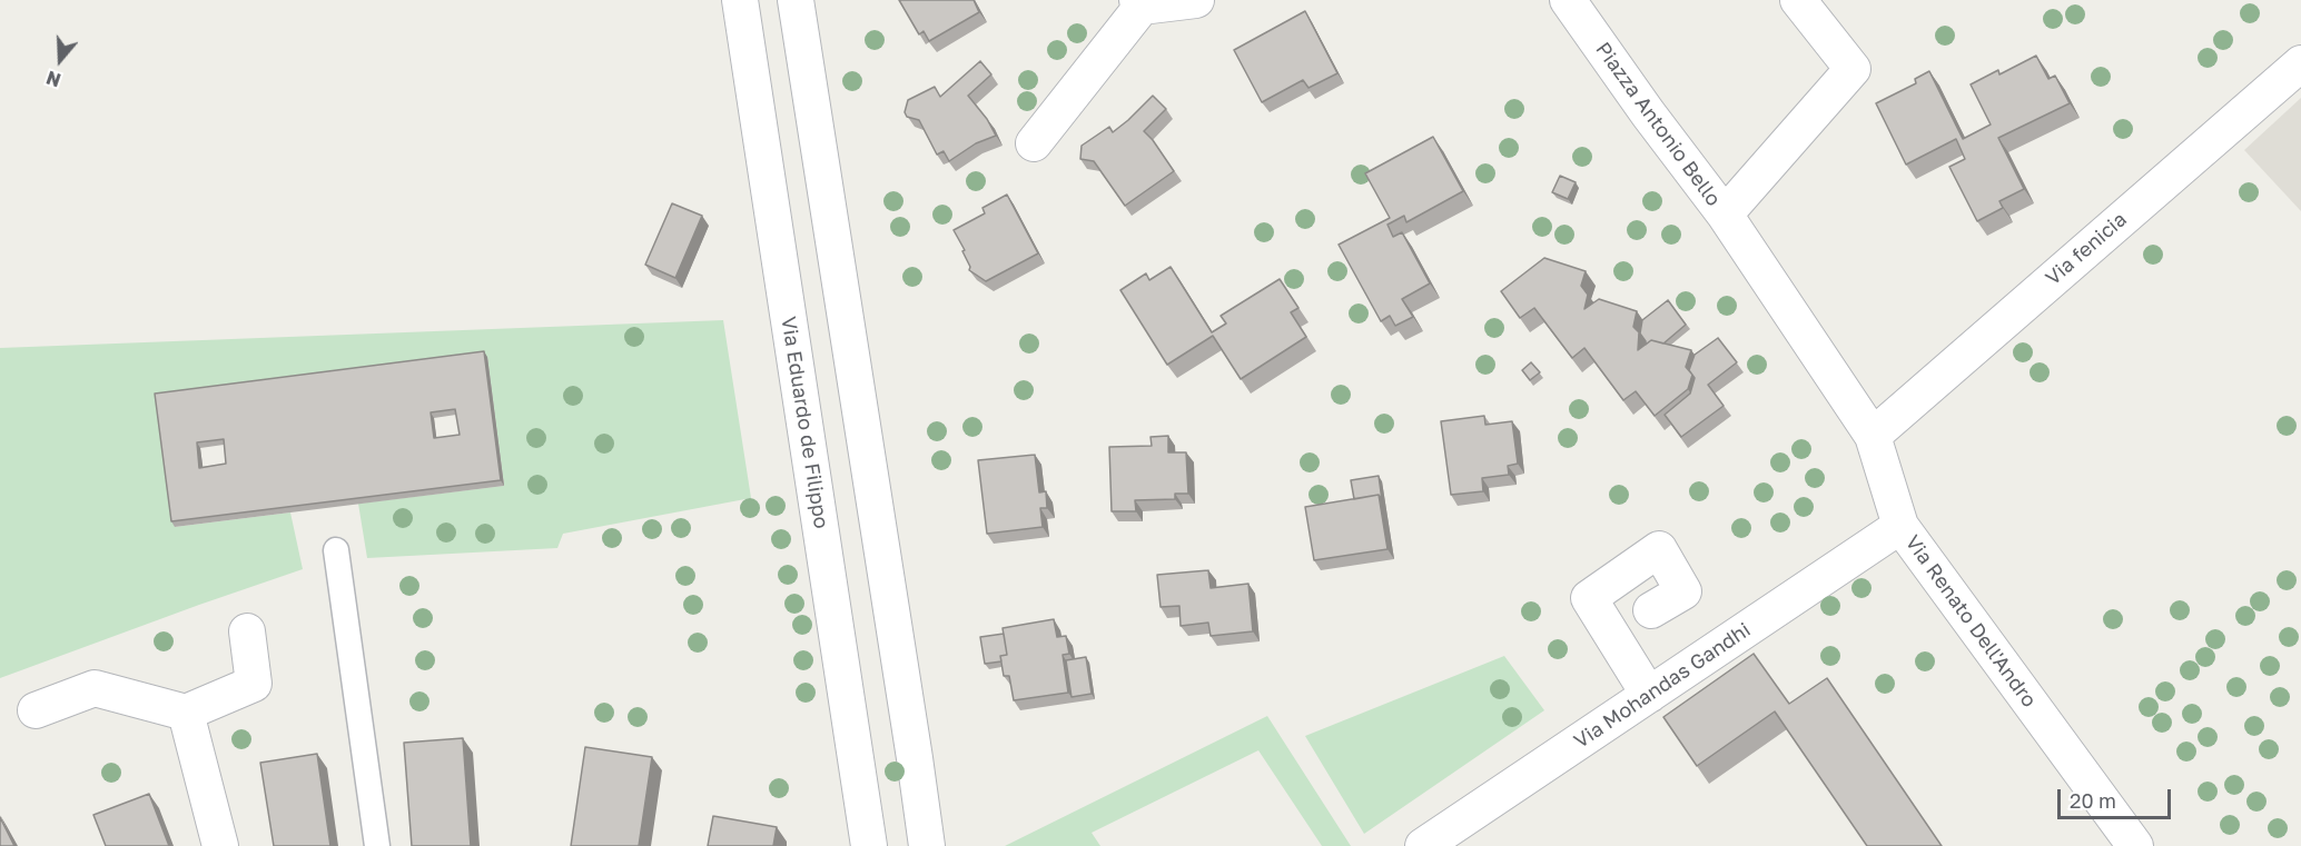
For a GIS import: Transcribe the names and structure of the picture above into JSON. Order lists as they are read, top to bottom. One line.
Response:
{"streets":{"street":["Piazza Antonio Bello","Via fenicia","Via Eduardo de Filippo","Via Renato Dell'Andro","Via Mohandas Gandhi"]},"crossings":[["Piazza Antonio Bello","Via Renato Dell'Andro"],["Via fenicia","Via Renato Dell'Andro"],["Via Renato Dell'Andro","Via Mohandas Gandhi"]],"scale_bar":"20 m","north":"bottom"}
